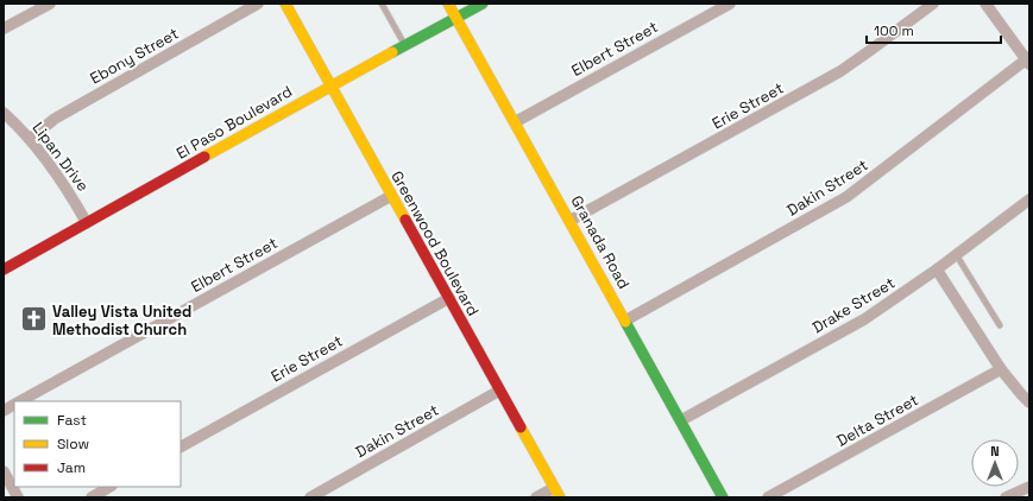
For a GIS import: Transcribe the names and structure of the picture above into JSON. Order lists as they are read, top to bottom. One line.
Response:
{"streets":{"street":["Elbert Street","Ebony Street","Erie Street","El Paso Boulevard","Lipan Drive","Dakin Street","Granada Road","Greenwood Boulevard","Drake Street","Delta Street"]},"crossings":[["Elbert Street","Granada Road"],["Elbert Street","Greenwood Boulevard"],["Ebony Street","Lipan Drive"],["Erie Street","Granada Road"],["Erie Street","Greenwood Boulevard"],["El Paso Boulevard","Lipan Drive"],["El Paso Boulevard","Granada Road"],["El Paso Boulevard","Greenwood Boulevard"],["Dakin Street","Granada Road"],["Dakin Street","Greenwood Boulevard"],["Granada Road","Drake Street"]],"places":{"church":["Valley Vista United Methodist Church"]},"legend":["Fast","Slow","Jam"],"scale_bar":"100 m","north":"top"}
